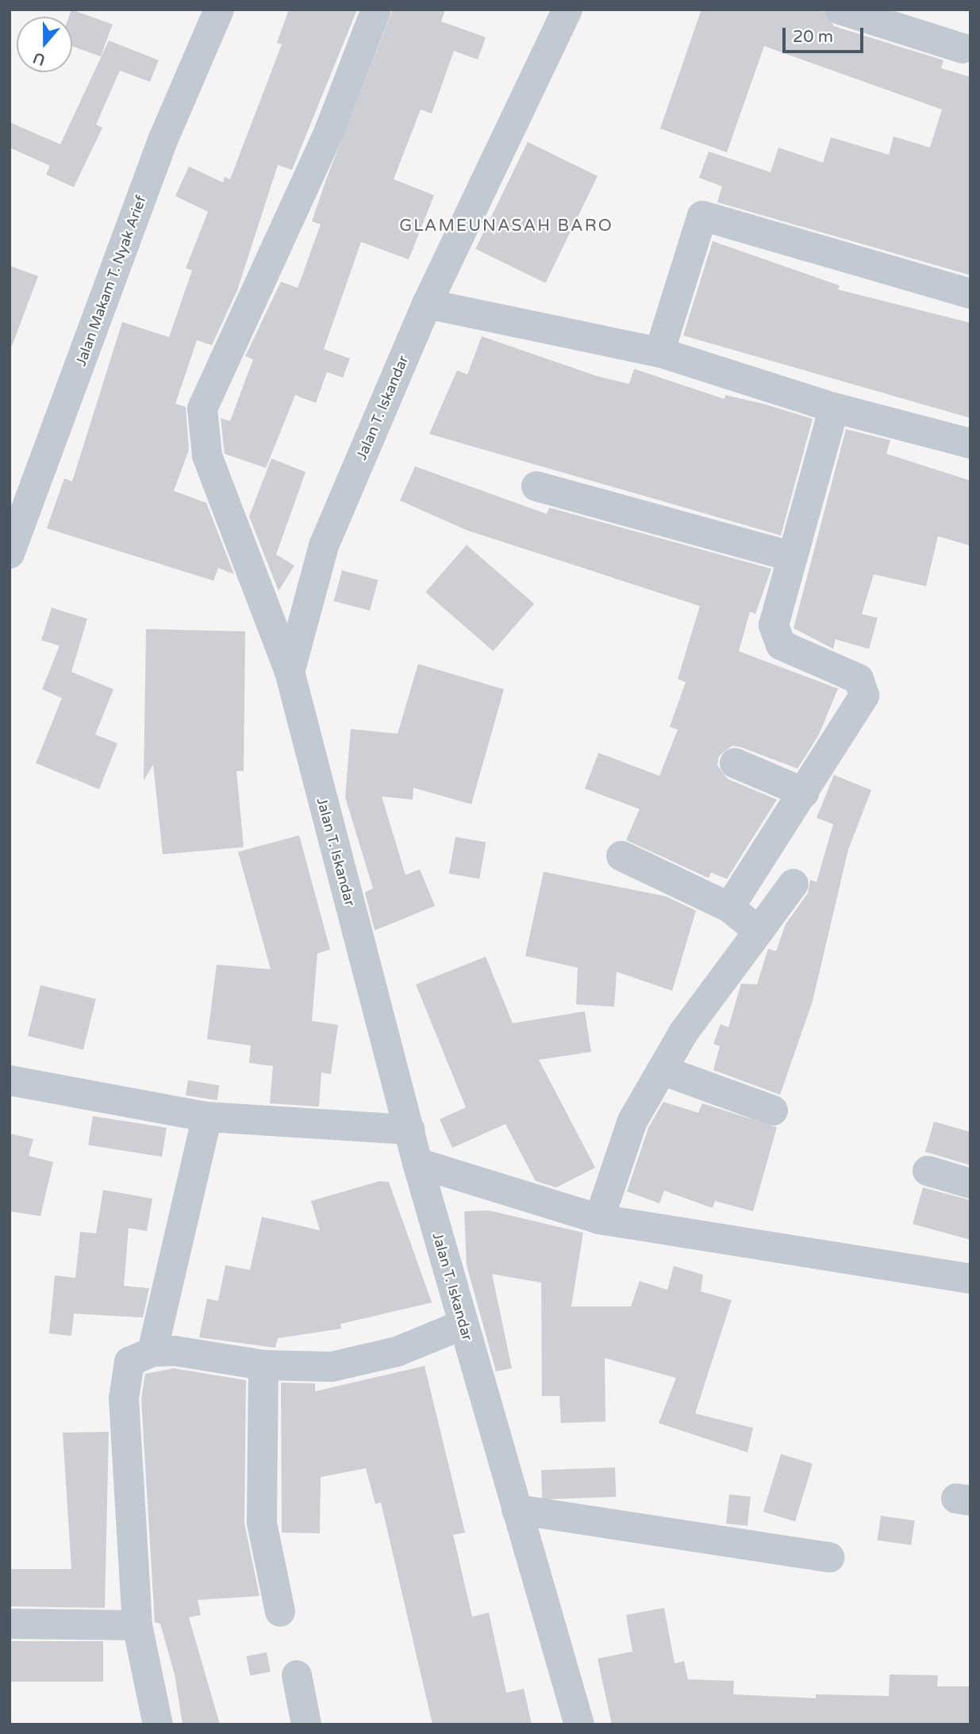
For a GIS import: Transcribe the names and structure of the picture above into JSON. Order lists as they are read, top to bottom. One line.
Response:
{"streets":{"street":["Jalan Makam T. Nyak Arief","Jalan T. Iskandar"]},"districts":["GLAMEUNASAH BARO"],"scale_bar":"20 m","north":"bottom"}
